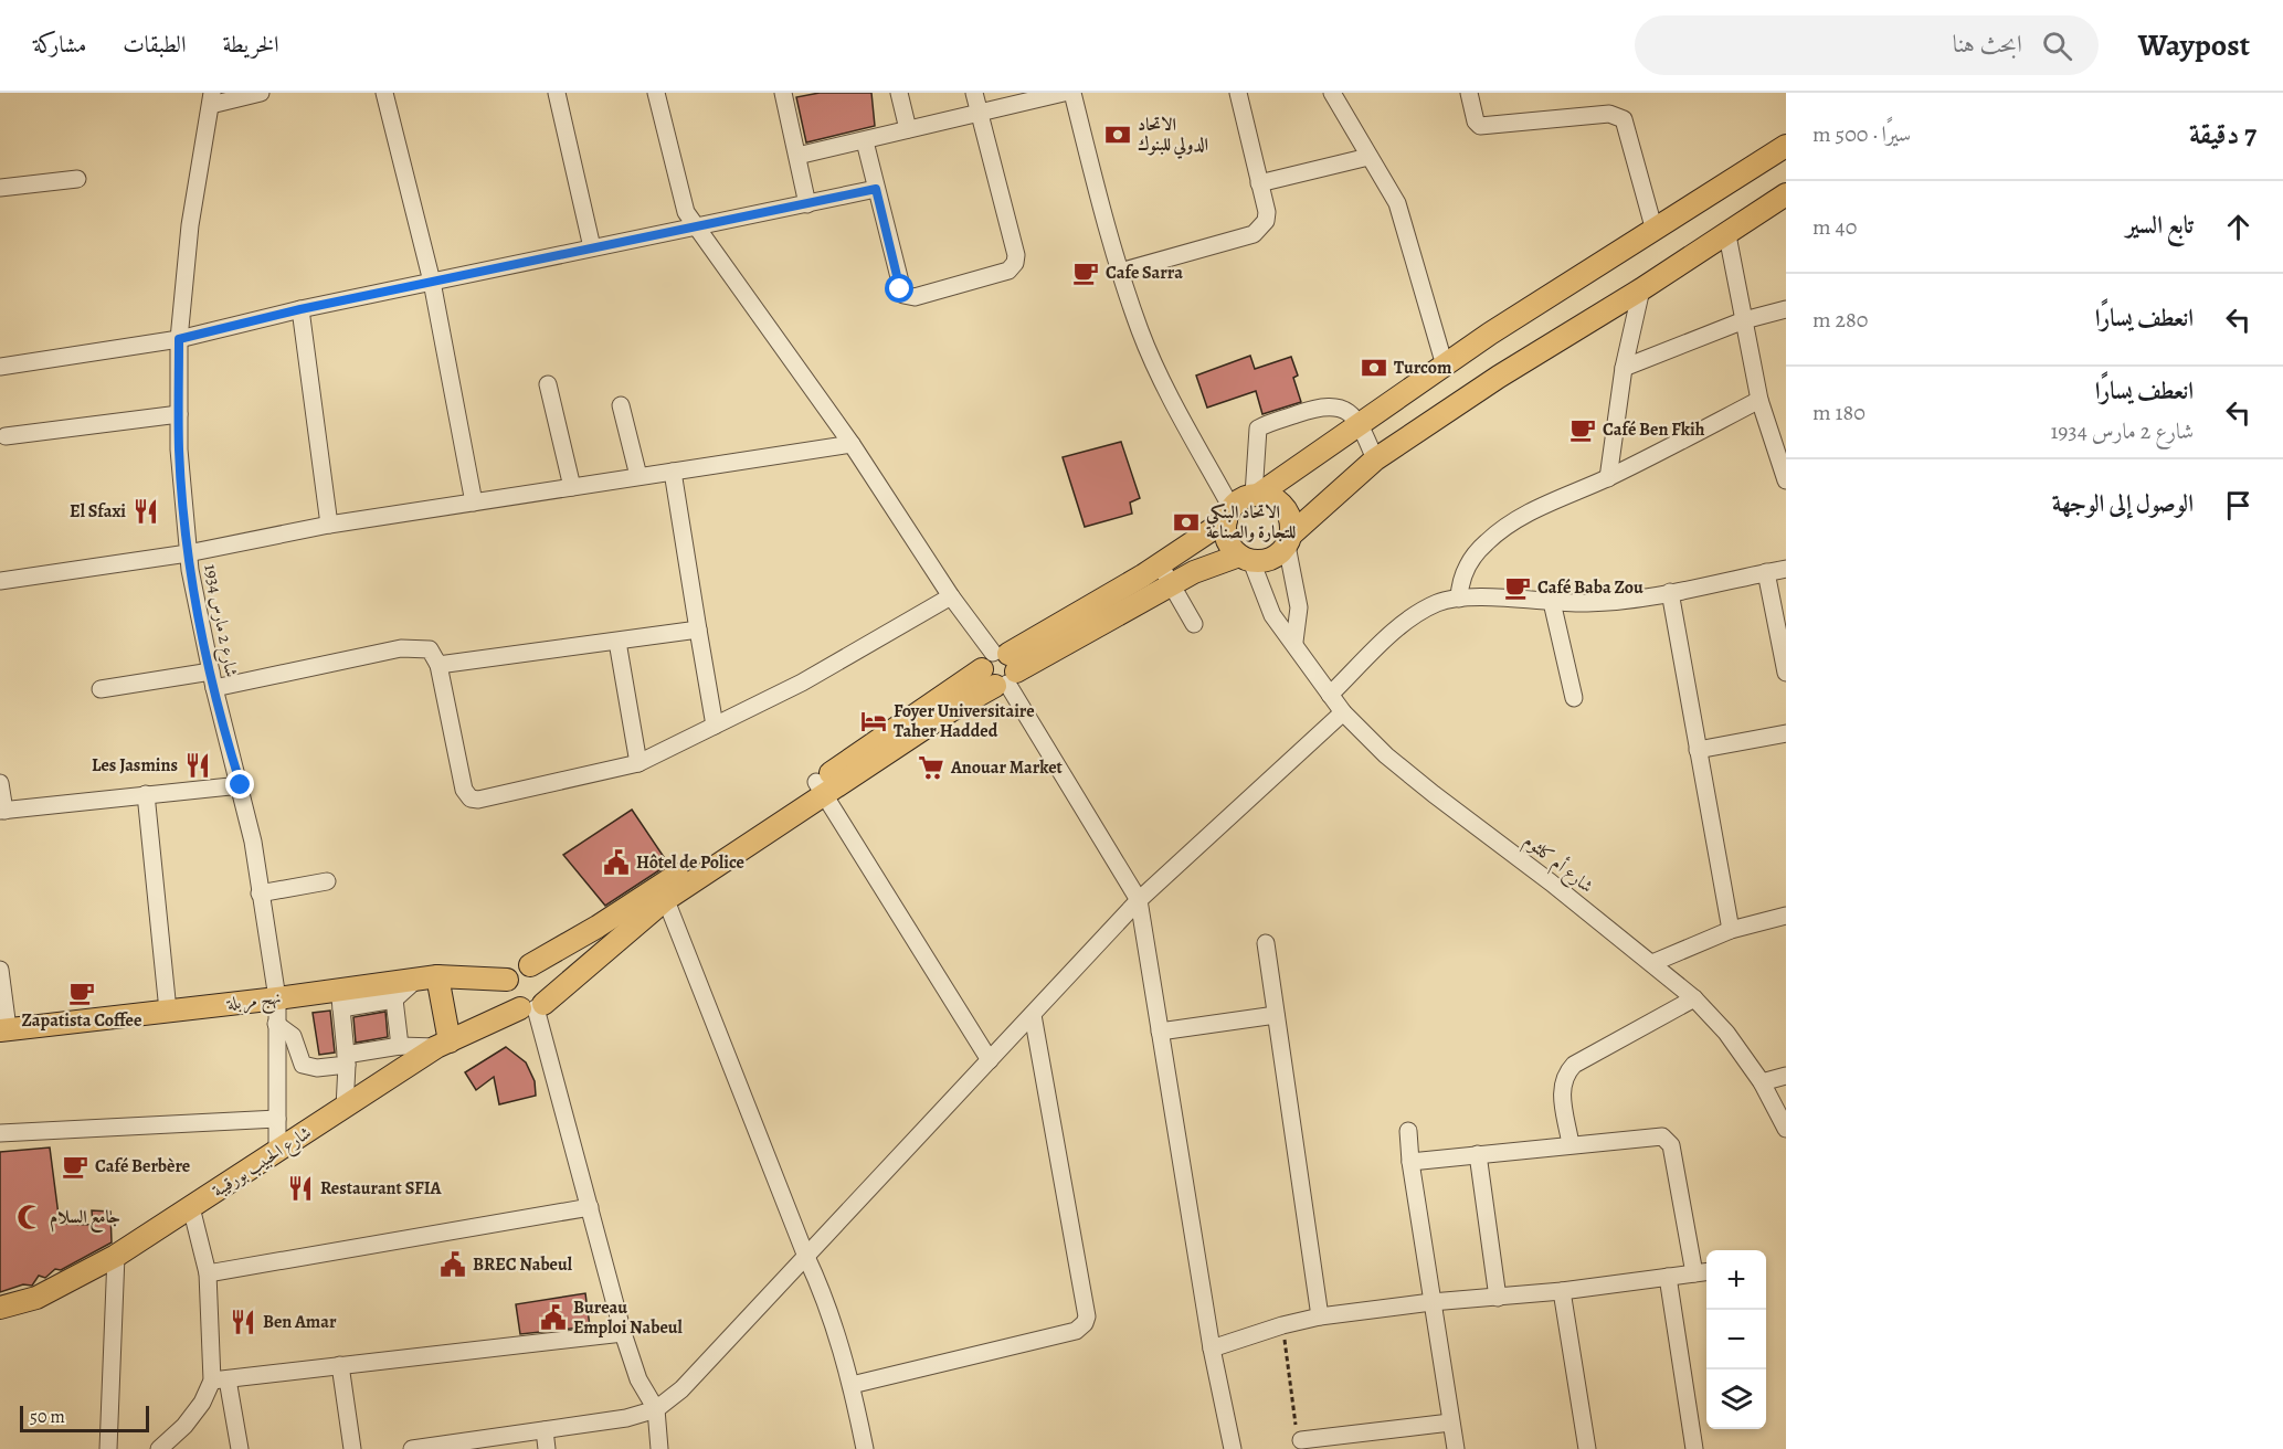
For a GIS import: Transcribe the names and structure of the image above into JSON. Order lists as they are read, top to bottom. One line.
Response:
{"streets":{"main road":["نهج مربلة","شارع الحبيب بورقيبة"],"street":["شارع 2 مارس 1934","شارع أم كلثوم"]},"crossings":[["شارع 2 مارس 1934","نهج مربلة"],["شارع 2 مارس 1934","شارع الحبيب بورقيبة"]],"places":{"bank":["الاتحاد الدولي للبنوك","Turcom","الاتحاد البنكي للتجارة والصناعة"],"cafe":["Cafe Sarra","Café Ben Fkih","Café Baba Zou","Zapatista Coffee","Café Berbère"],"restaurant":["El Sfaxi","Les Jasmins","Restaurant SFIA","Ben Amar"],"hotel":["Foyer Universitaire Taher Hadded"],"supermarket":["Anouar Market"],"public building":["Hôtel de Police","BREC Nabeul","Bureau Emploi Nabeul"],"mosque":["جامع السلام"]},"scale_bar":"50 m","page":{"header":"Waypost","search":"ابحث هنا","nav":["الخريطة","الطبقات","مشاركة"],"heading":["7 دقيقة","سيرًا · 500 m"],"list":[["تابع السير","40 m"],["انعطف يسارًا","280 m"],["انعطف يسارًا","شارع 2 مارس 1934","180 m"],"الوصول إلى الوجهة"],"map_buttons":["+","−"],"scale":"50 m"}}
